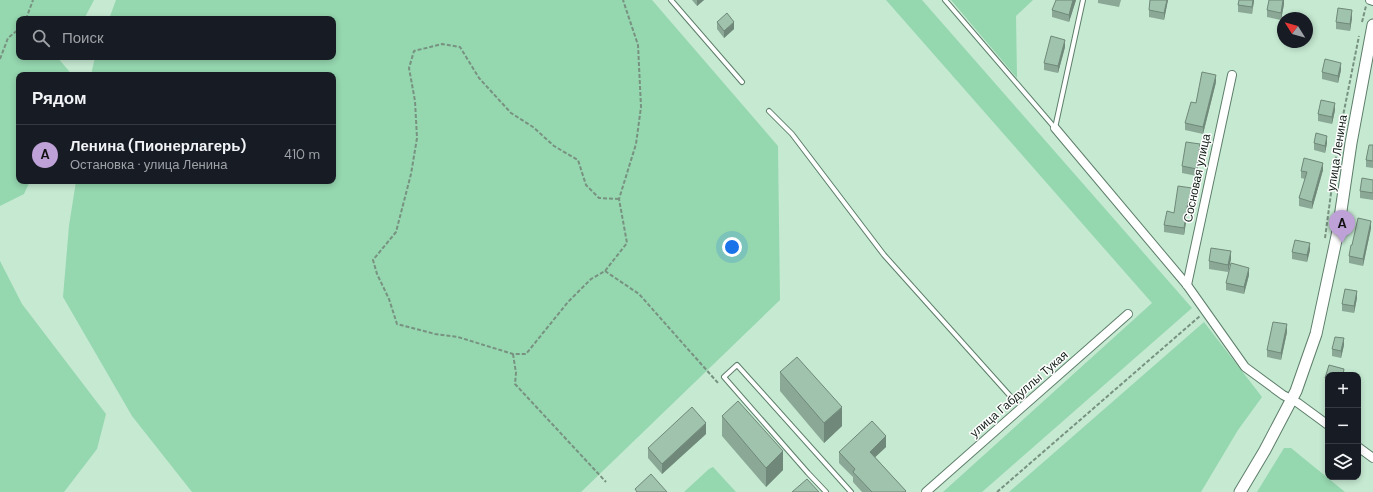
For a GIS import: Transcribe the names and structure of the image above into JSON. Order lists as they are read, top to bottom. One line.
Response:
{"streets":{"street":["улица Ленина","Сосновая улица","улица Габдуллы Тукая"]},"north":"top left","page":{"search":"Поиск","heading":"Рядом","list":[{"mark":"A","name":"Ленина (Пионерлагерь)","note":"Остановка · улица Ленина","value":"410 m"}],"pins":"A","map_buttons":["+","−"]}}
